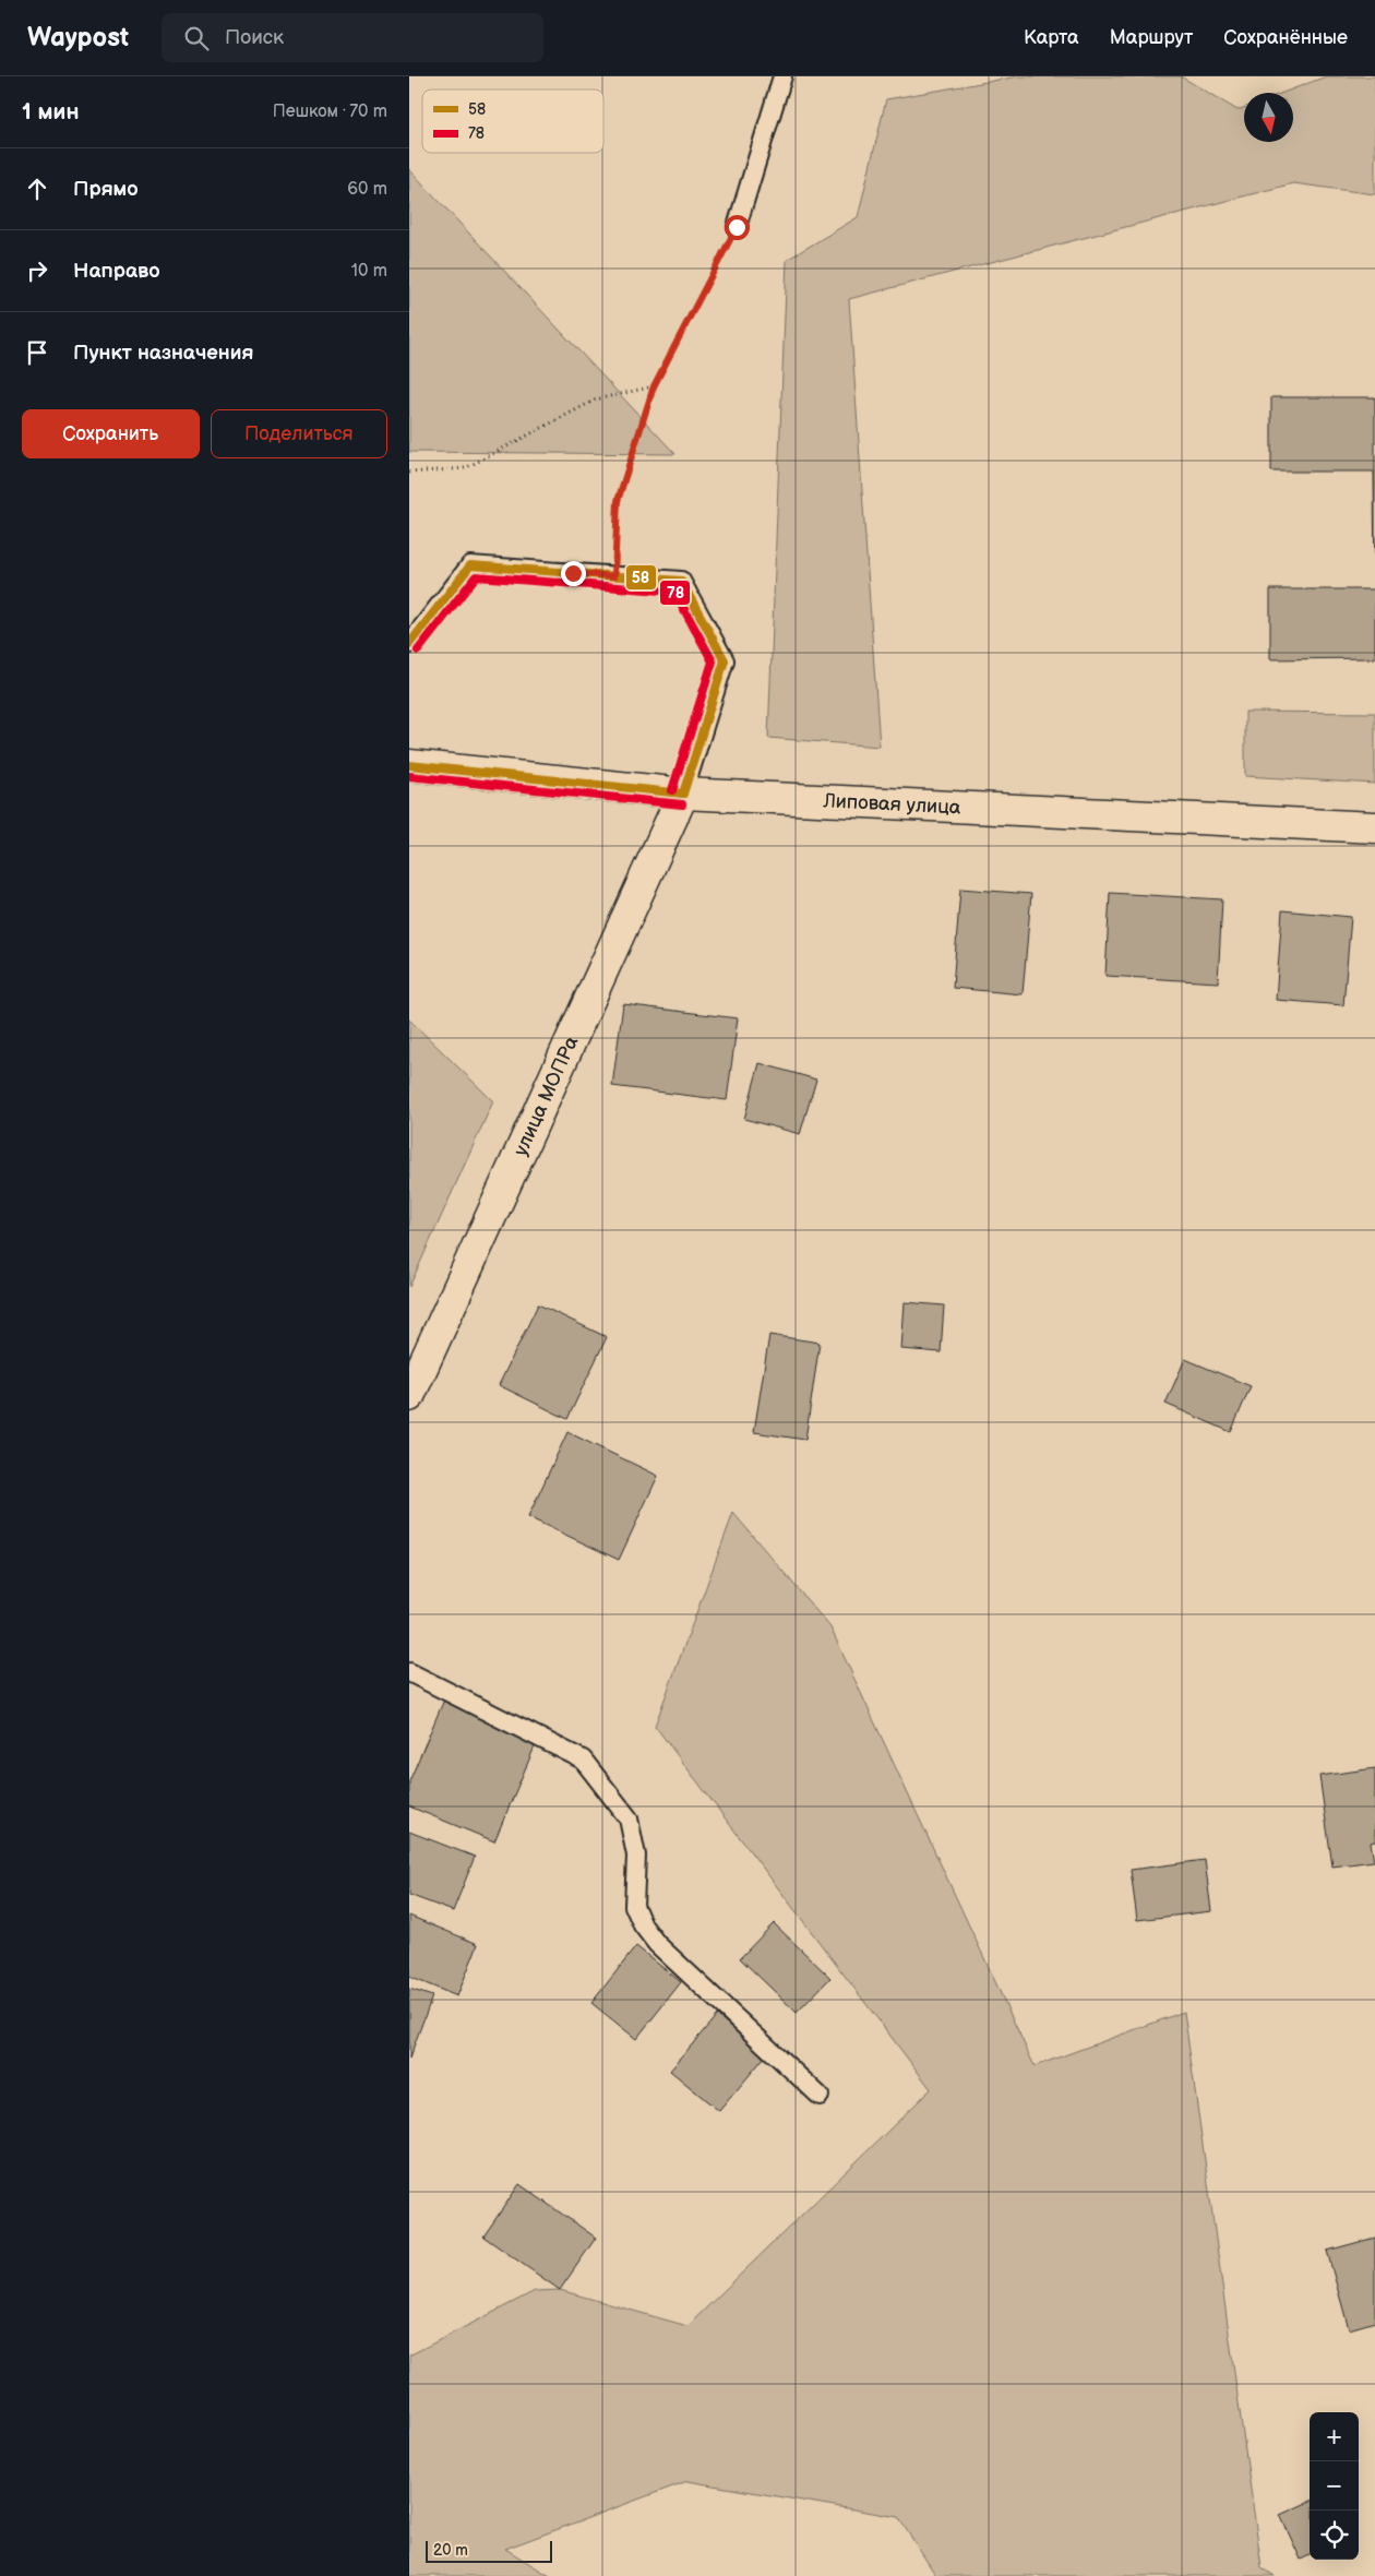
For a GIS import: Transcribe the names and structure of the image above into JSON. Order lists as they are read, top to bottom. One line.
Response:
{"streets":{"street":["Липовая улица","улица МОПРа"]},"crossings":[["Липовая улица","улица МОПРа"]],"lines":["transit line 58","transit line 78"],"legend":["58","78"],"scale_bar":"20 m","north":"bottom","page":{"header":"Waypost","search":"Поиск","nav":["Карта","Маршрут","Сохранённые"],"heading":["1 мин","Пешком · 70 m"],"list":[["Прямо","60 m"],["Направо","10 m"],"Пункт назначения"],"buttons":["Сохранить","Поделиться"],"map_buttons":["+","−"],"scale":"20 m"}}
